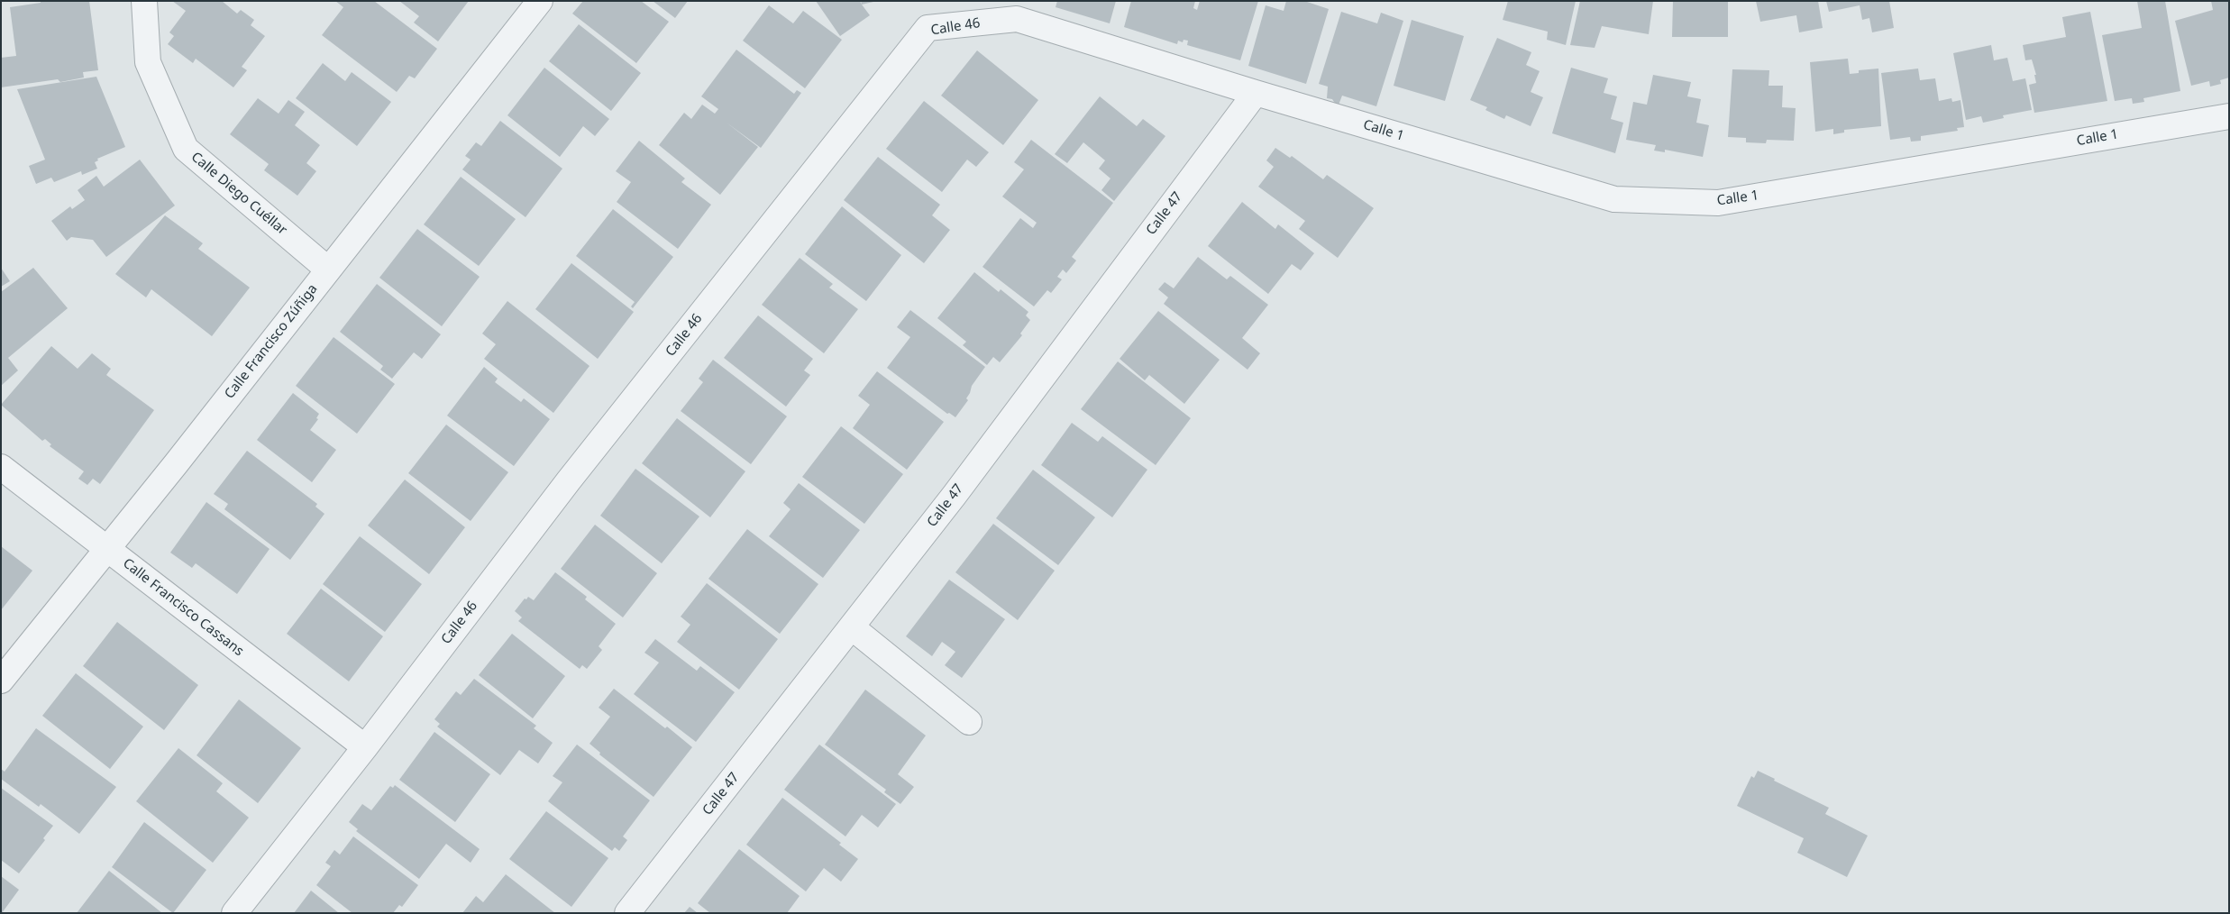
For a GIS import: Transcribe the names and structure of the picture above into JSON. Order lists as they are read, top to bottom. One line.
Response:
{"streets":{"street":["Calle 46","Calle 1","Calle Diego Cuéllar","Calle 47","Calle Francisco Zúñiga","Calle Francisco Cassans"]},"crossings":[["Calle 46","Calle 1"],["Calle 46","Calle 47"],["Calle 46","Calle Francisco Cassans"],["Calle 1","Calle 47"],["Calle Diego Cuéllar","Calle Francisco Zúñiga"],["Calle Francisco Zúñiga","Calle Francisco Cassans"]]}
